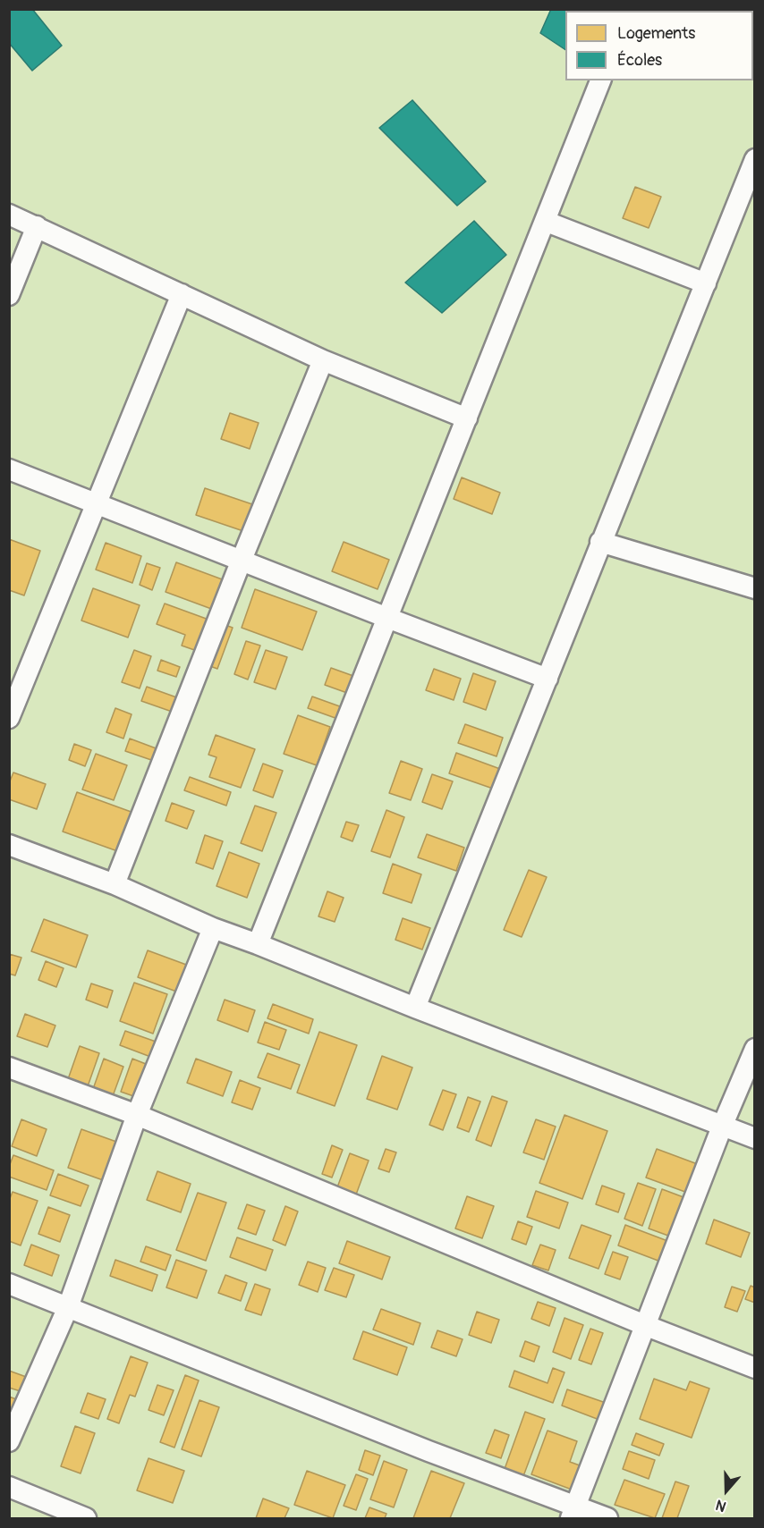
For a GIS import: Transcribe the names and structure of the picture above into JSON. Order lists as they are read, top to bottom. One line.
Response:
{"legend":["Logements","Écoles"],"north":"bottom"}
